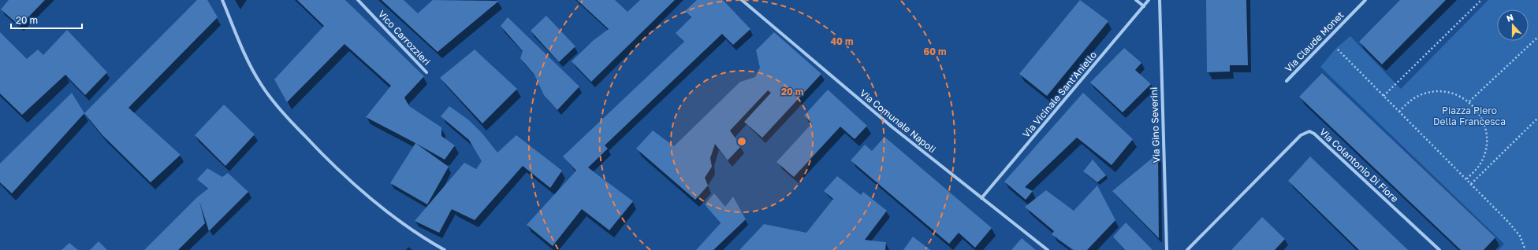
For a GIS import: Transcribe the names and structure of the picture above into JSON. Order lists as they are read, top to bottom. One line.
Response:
{"streets":{"street":["Vico Carrozzieri","Via Claude Monet","Via Vicinale Sant'Aniello","Via Comunale Napoli","Via Gino Severini","Via Colantonio Di Fiore"]},"crossings":[["Via Vicinale Sant'Aniello","Via Comunale Napoli"]],"parks":["Piazza Piero Della Francesca"],"scale_bar":"20 m","north":"top","rings":["40 m","60 m","20 m"]}
